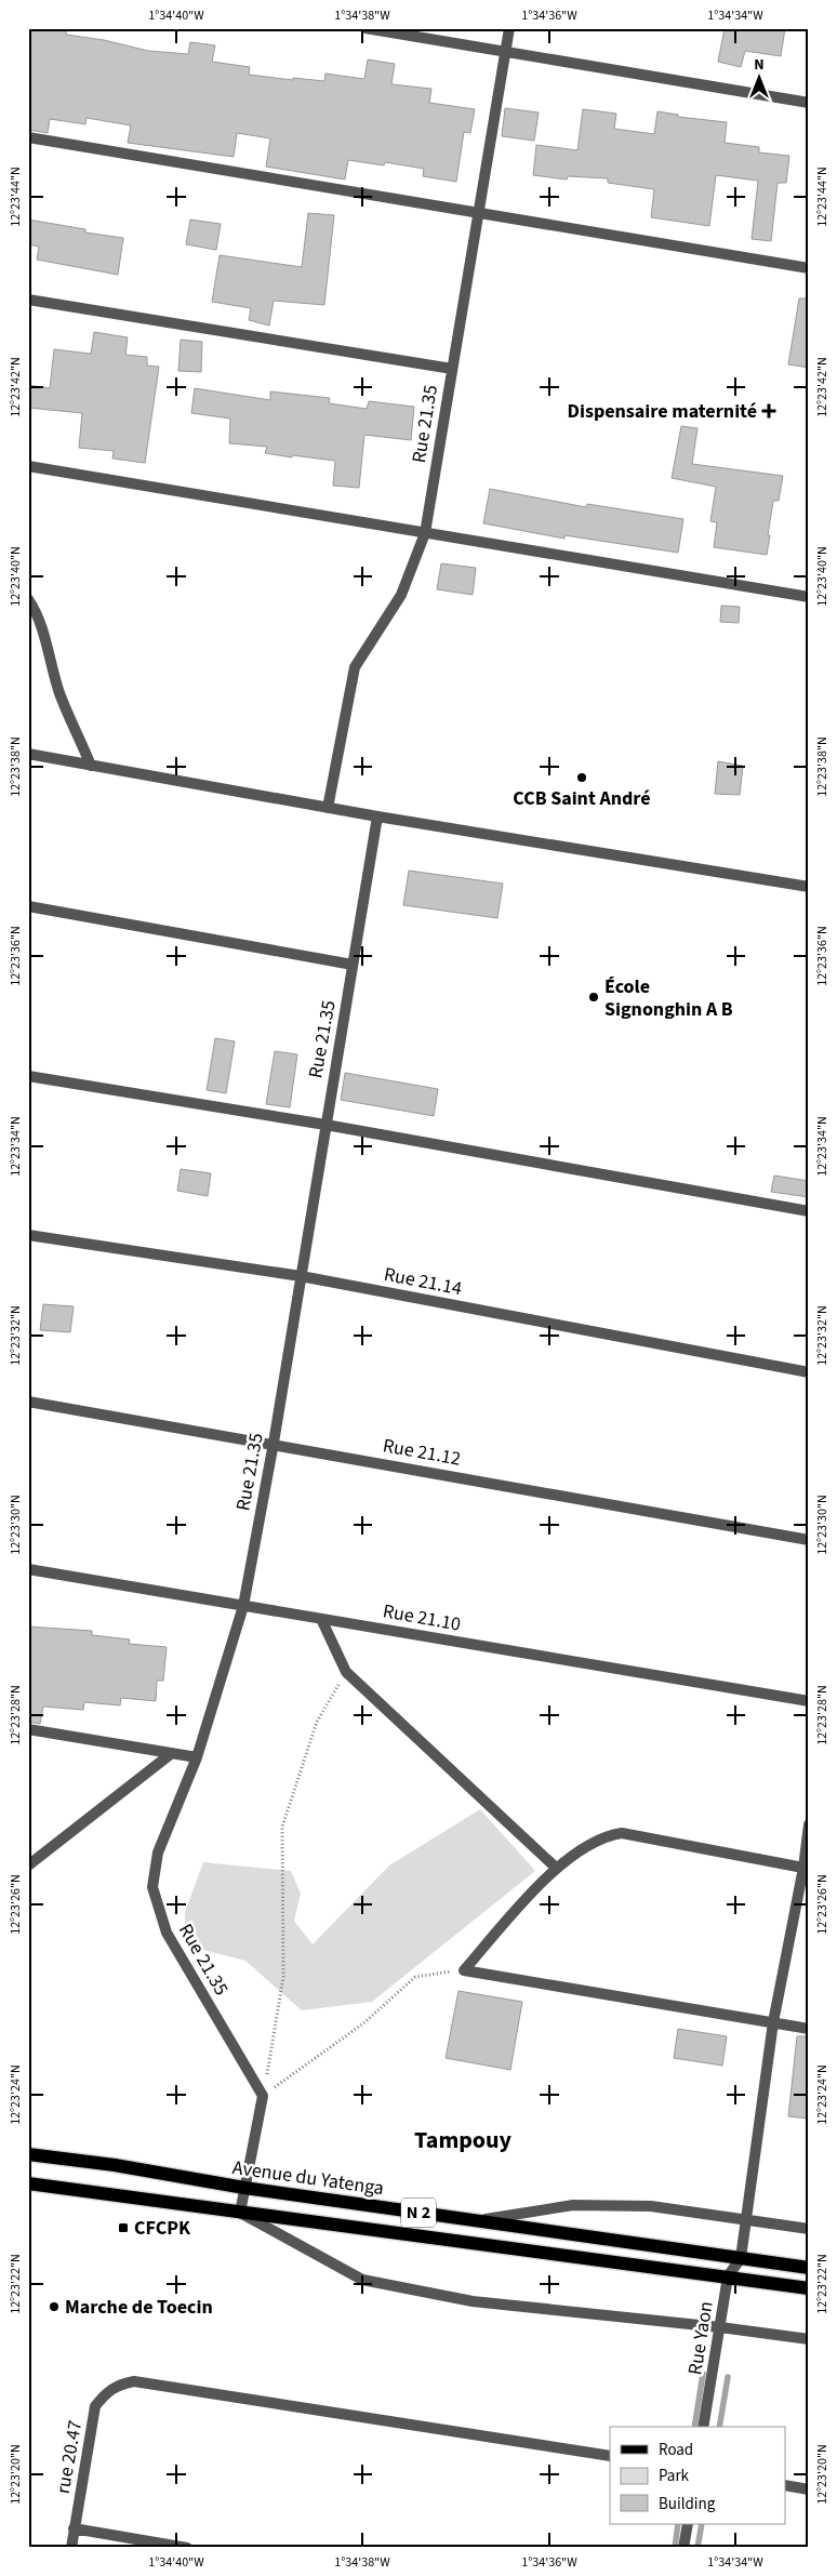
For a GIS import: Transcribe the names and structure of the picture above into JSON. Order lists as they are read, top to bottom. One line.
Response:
{"streets":{"main road":["Avenue du Yatenga","N 2"],"street":["Rue 21.35","Rue 21.14","Rue 21.12","Rue 21.10","Rue Yaon","rue 20.47"]},"crossings":[["Rue 21.35","Rue 21.14"],["Rue 21.35","Rue 21.12"],["Rue 21.35","Rue 21.10"],["Avenue du Yatenga","Rue Yaon"],["N 2","Rue Yaon"]],"districts":["Tampouy"],"places":{"health":["Dispensaire maternité"],"other":["CCB Saint André","École Signonghin A B","Marche de Toecin"],"transit":["CFCPK"]},"legend":["Road","Park","Building"],"north":"top","coordinates":["1°34'40\"W","1°34'38\"W","1°34'36\"W","1°34'34\"W","12°23'44\"N","12°23'42\"N","12°23'40\"N","12°23'38\"N","12°23'36\"N","12°23'34\"N","12°23'32\"N","12°23'30\"N","12°23'28\"N","12°23'26\"N","12°23'24\"N","12°23'22\"N","12°23'20\"N"]}
